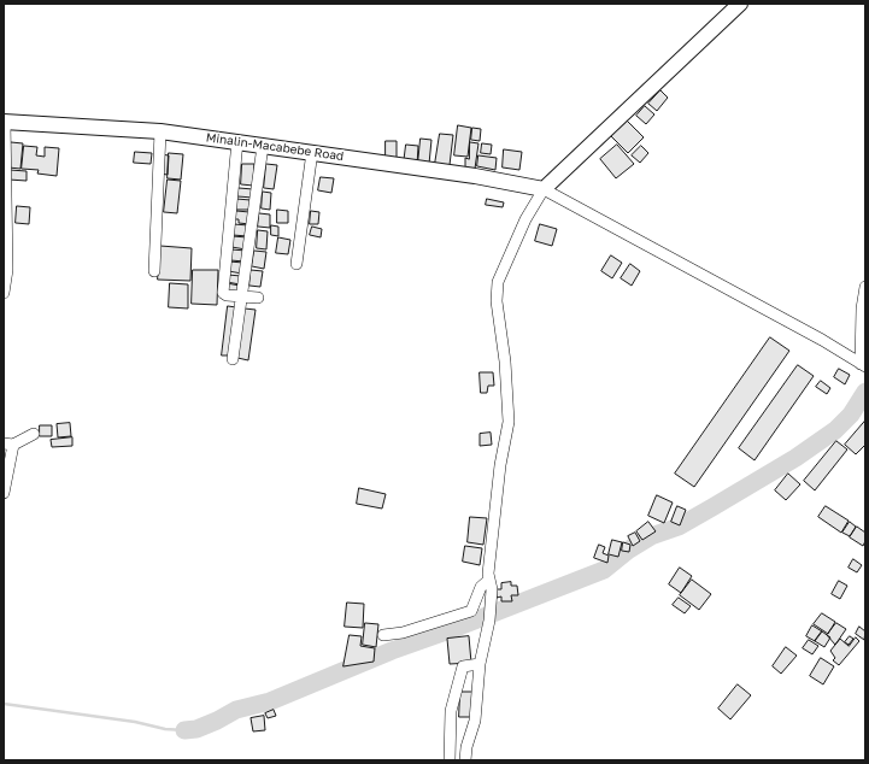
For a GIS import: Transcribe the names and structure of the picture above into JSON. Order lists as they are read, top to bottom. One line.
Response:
{"streets":{"main road":["Minalin-Macabebe Road"]}}
